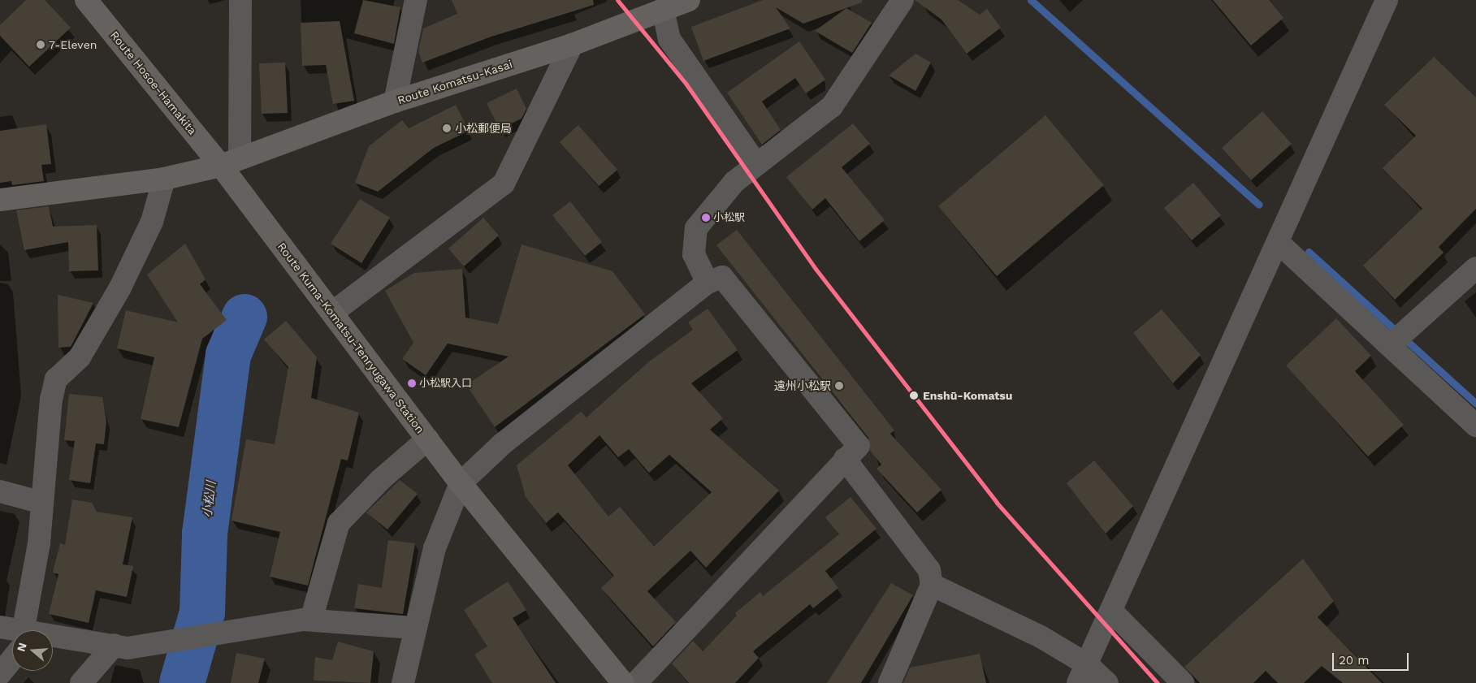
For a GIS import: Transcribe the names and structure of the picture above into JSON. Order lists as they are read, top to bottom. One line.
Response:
{"streets":{"main road":["Route Komatsu-Kasai","Route Hosoe-Hamakita","Route Kuma-Komatsu-Tenryugawa Station"]},"crossings":[["Route Komatsu-Kasai","Route Hosoe-Hamakita"],["Route Komatsu-Kasai","Route Kuma-Komatsu-Tenryugawa Station"],["Route Hosoe-Hamakita","Route Kuma-Komatsu-Tenryugawa Station"]],"water":["小松川"],"places":["7-Eleven","小松郵便局","小松駅","小松駅入口","遠州小松駅","Enshū-Komatsu"],"scale_bar":"20 m","north":"left"}
